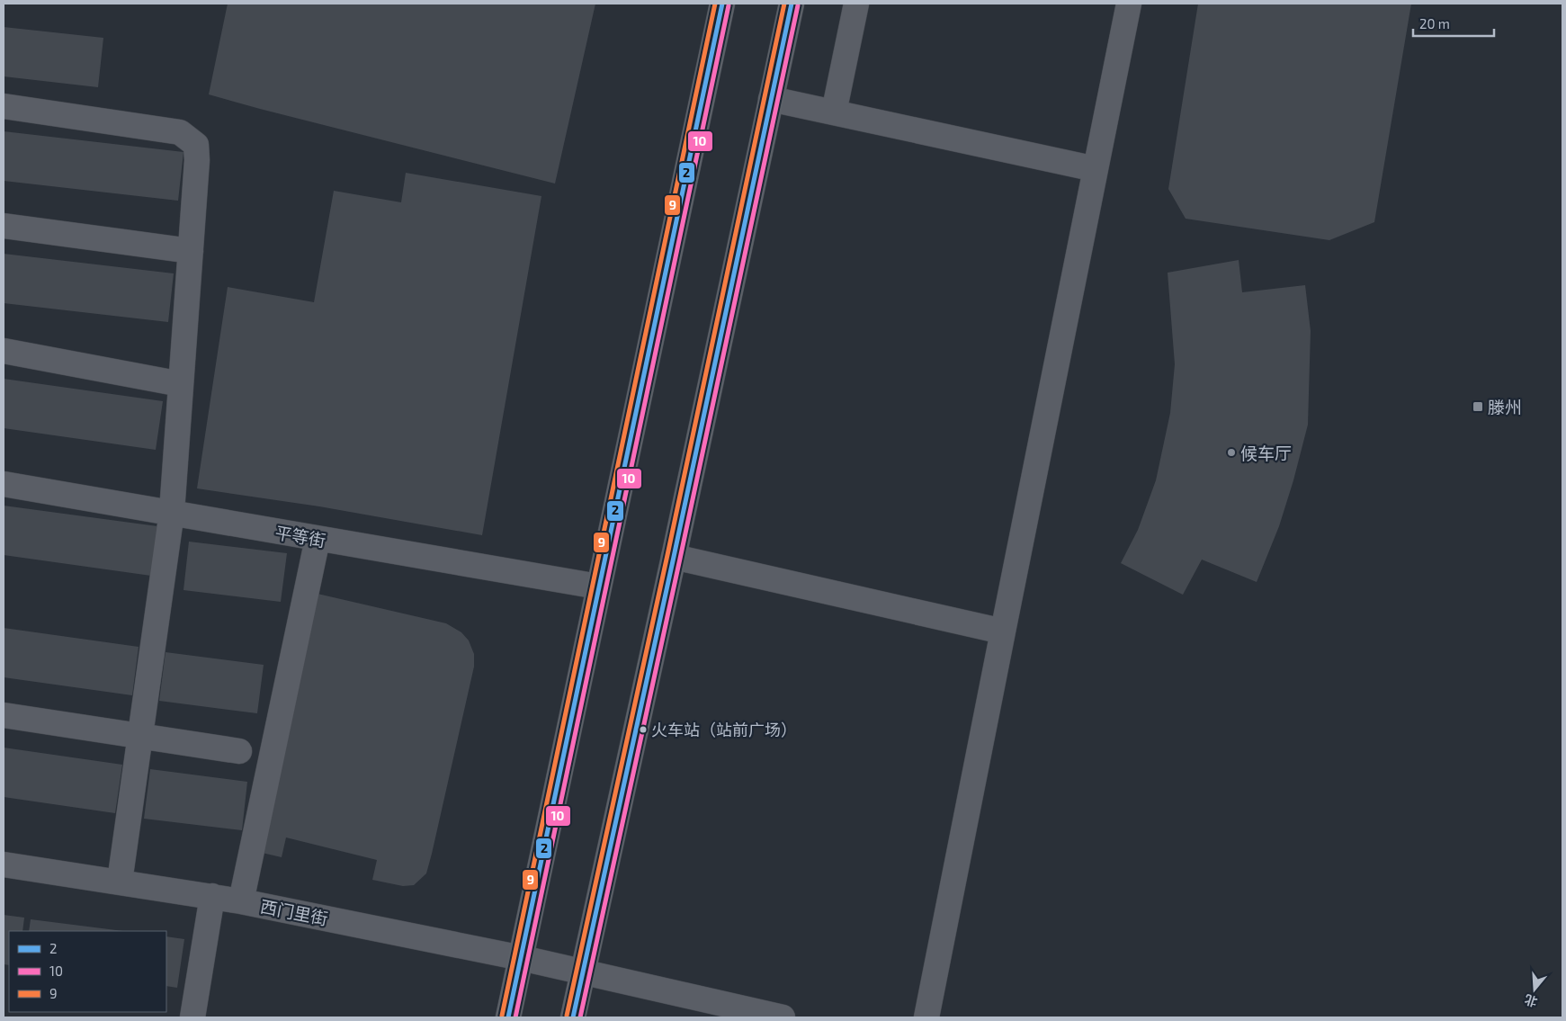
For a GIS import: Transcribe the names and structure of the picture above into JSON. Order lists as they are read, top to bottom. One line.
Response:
{"streets":{"street":["平等街","西门里街"]},"places":{"transit":["滕州"],"other":["候车厅","火车站（站前广场）"]},"lines":["transit line 2","transit line 9","transit line 10"],"legend":["2","10","9"],"scale_bar":"20 m","north":"bottom"}
